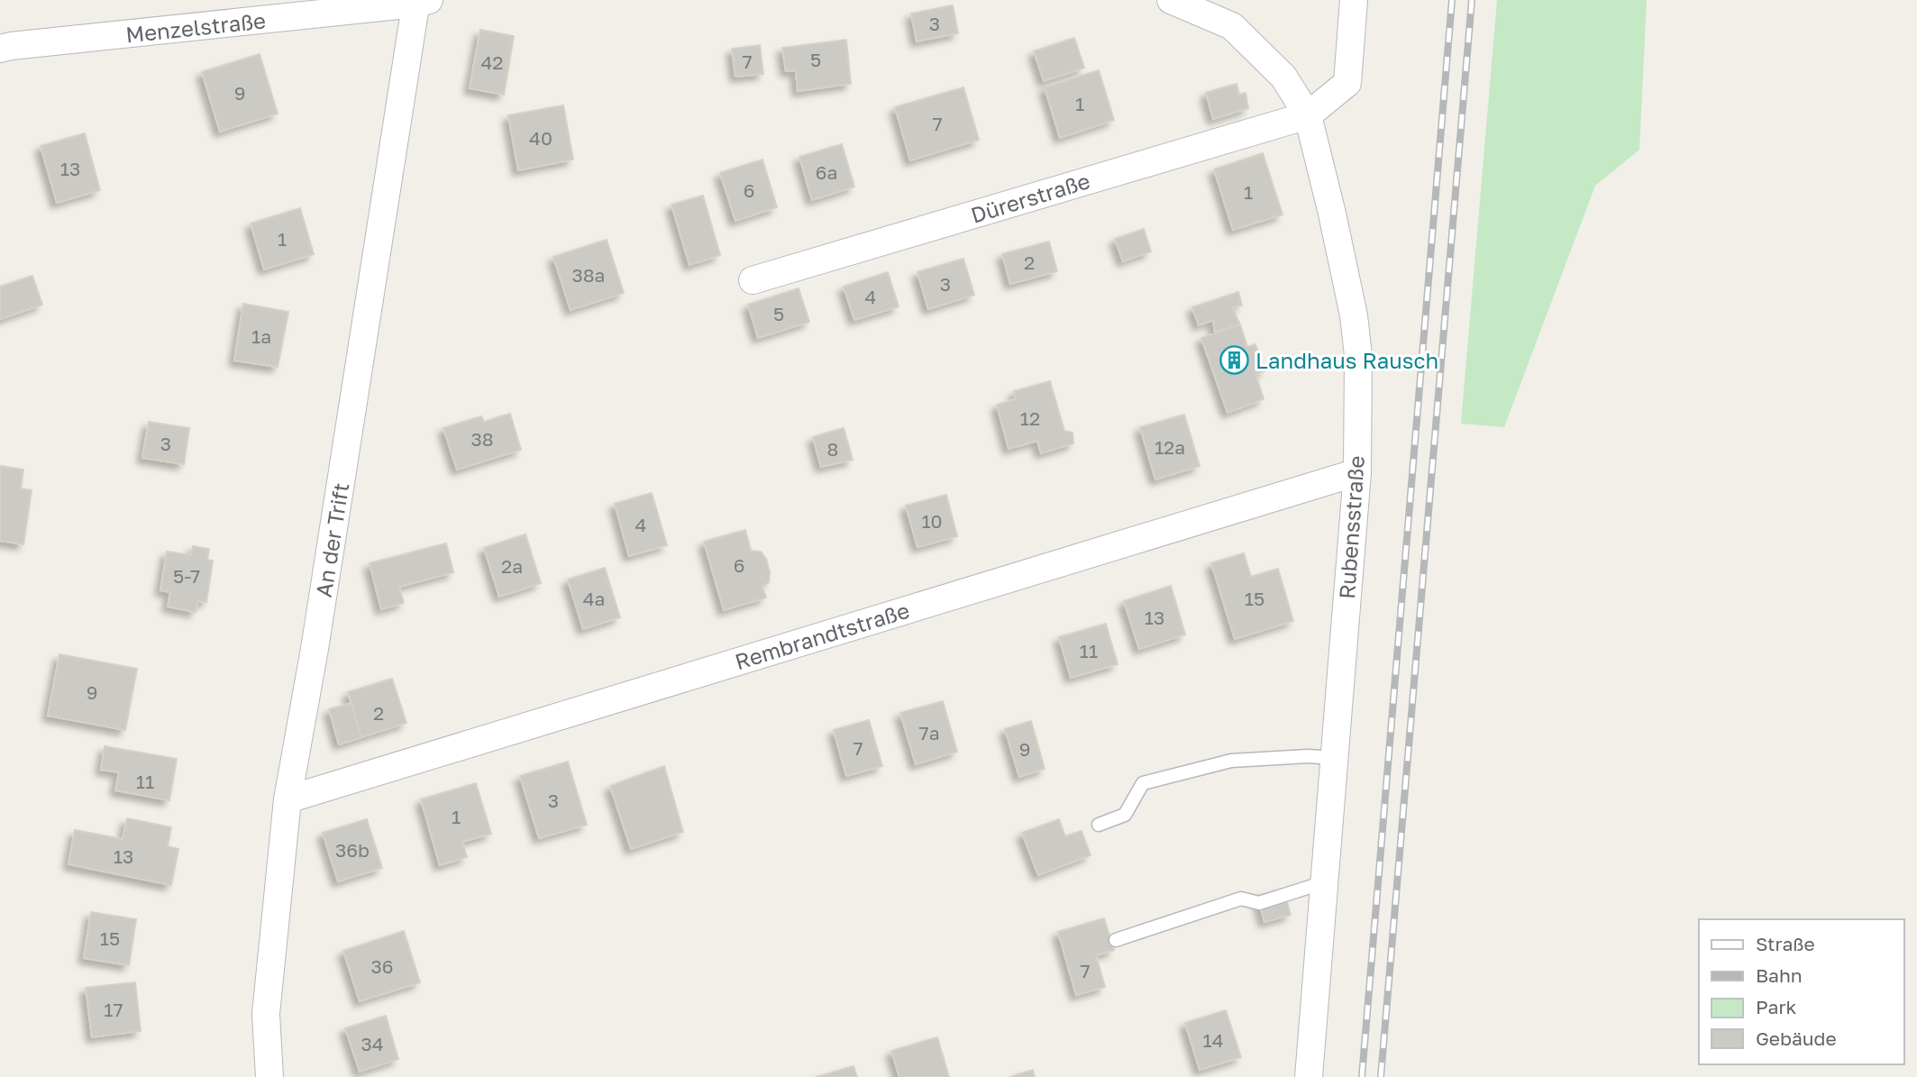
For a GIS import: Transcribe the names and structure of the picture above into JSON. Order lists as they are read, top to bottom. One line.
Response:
{"streets":{"street":["Menzelstraße","Dürerstraße","Rubensstraße","An der Trift","Rembrandtstraße"]},"crossings":[["Menzelstraße","An der Trift"],["Dürerstraße","Rubensstraße"],["Rubensstraße","Rembrandtstraße"],["An der Trift","Rembrandtstraße"]],"places":{"building":["Landhaus Rausch"]},"house_numbers":["3","5","7","42","9","1","7","40","13","6a","6","1","1","2","38a","3","4","5","1a","12","38","3","12a","8","10","4","6","2a","5-7","4a","15","13","11","9","2","7a","7","9","11","3","1","36b","13","15","36","7","17","14","34"],"legend":["Straße","Bahn","Park","Gebäude"]}
